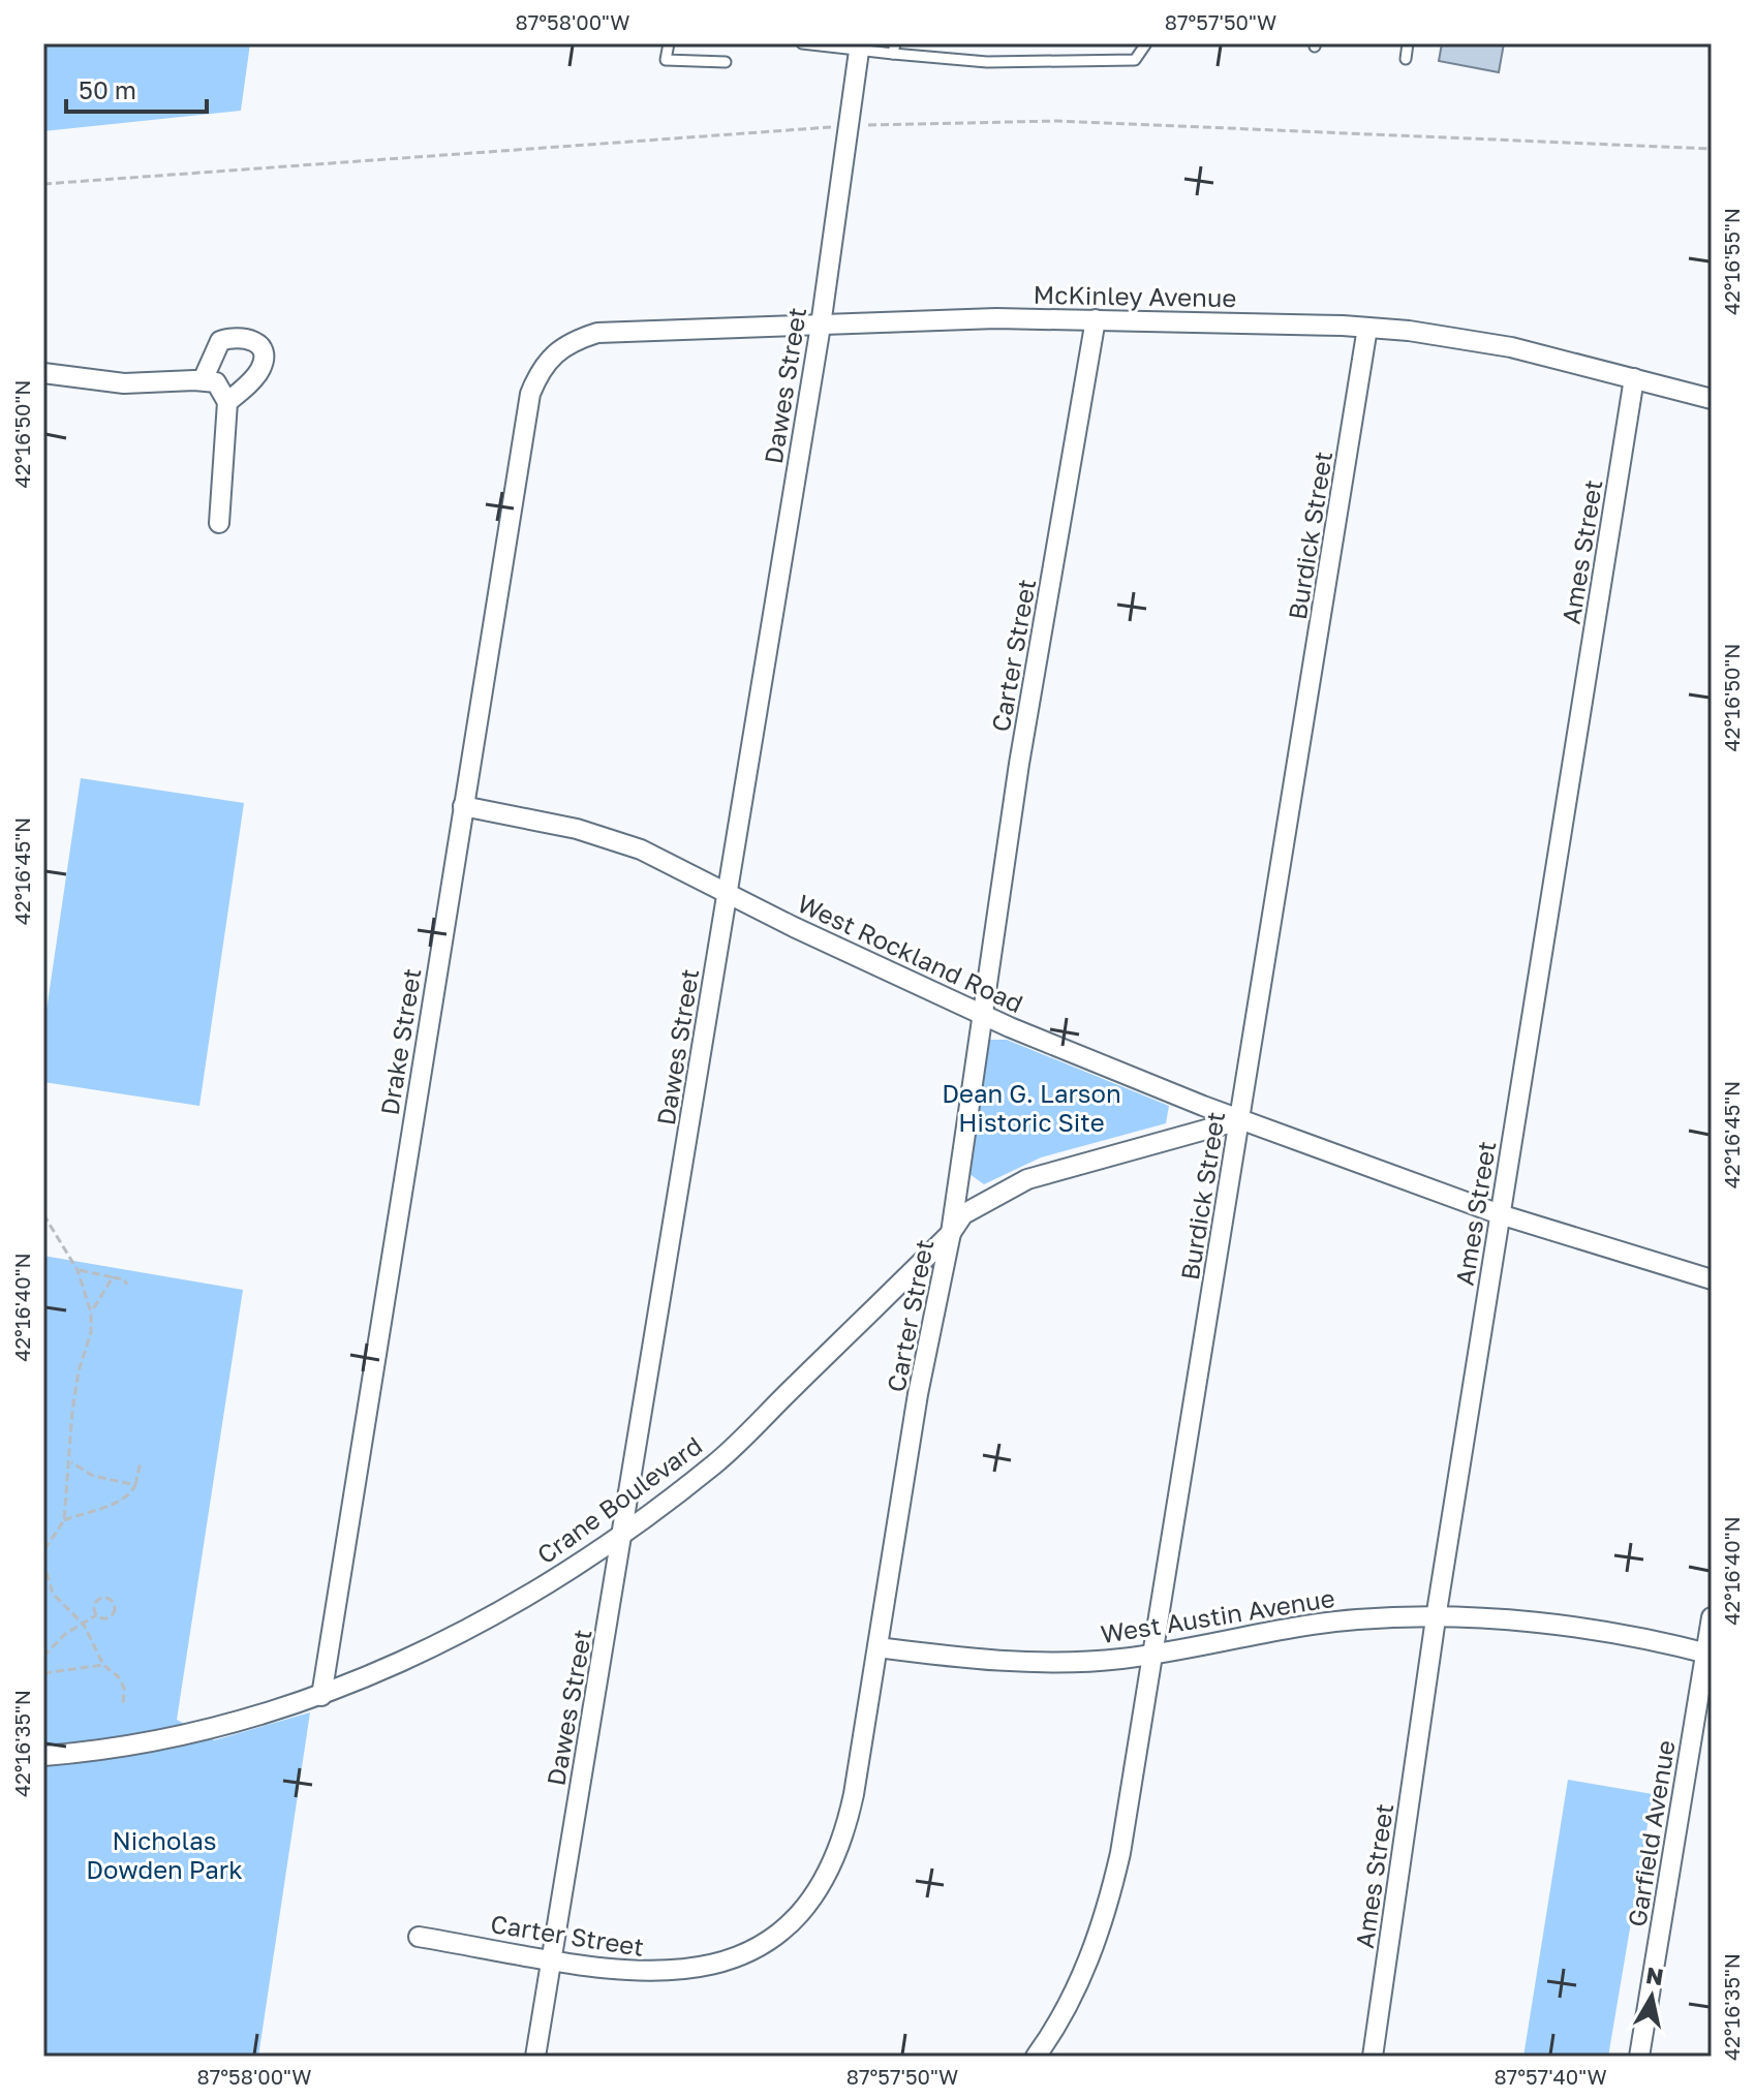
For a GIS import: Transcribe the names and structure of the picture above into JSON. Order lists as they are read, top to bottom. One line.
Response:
{"streets":{"street":["McKinley Avenue","Dawes Street","Burdick Street","Ames Street","Carter Street","West Rockland Road","Drake Street","Crane Boulevard","West Austin Avenue","Garfield Avenue"]},"crossings":[["McKinley Avenue","Dawes Street"],["McKinley Avenue","Burdick Street"],["McKinley Avenue","Ames Street"],["McKinley Avenue","Carter Street"],["McKinley Avenue","Drake Street"],["Dawes Street","Carter Street"],["Dawes Street","West Rockland Road"],["Dawes Street","Crane Boulevard"],["Burdick Street","West Rockland Road"],["Burdick Street","Crane Boulevard"],["Burdick Street","West Austin Avenue"],["Ames Street","West Rockland Road"],["Ames Street","West Austin Avenue"],["Carter Street","West Rockland Road"],["Carter Street","Crane Boulevard"],["Carter Street","West Austin Avenue"],["West Rockland Road","Drake Street"],["West Rockland Road","Crane Boulevard"],["Drake Street","Crane Boulevard"],["West Austin Avenue","Garfield Avenue"]],"parks":["Dean G. Larson Historic Site","Nicholas Dowden Park"],"scale_bar":"50 m","north":"top","coordinates":["87°58'00\"W","87°57'50\"W","42°16'55\"N","42°16'50\"N","42°16'45\"N","42°16'40\"N","42°16'35\"N","87°57'40\"W"]}
